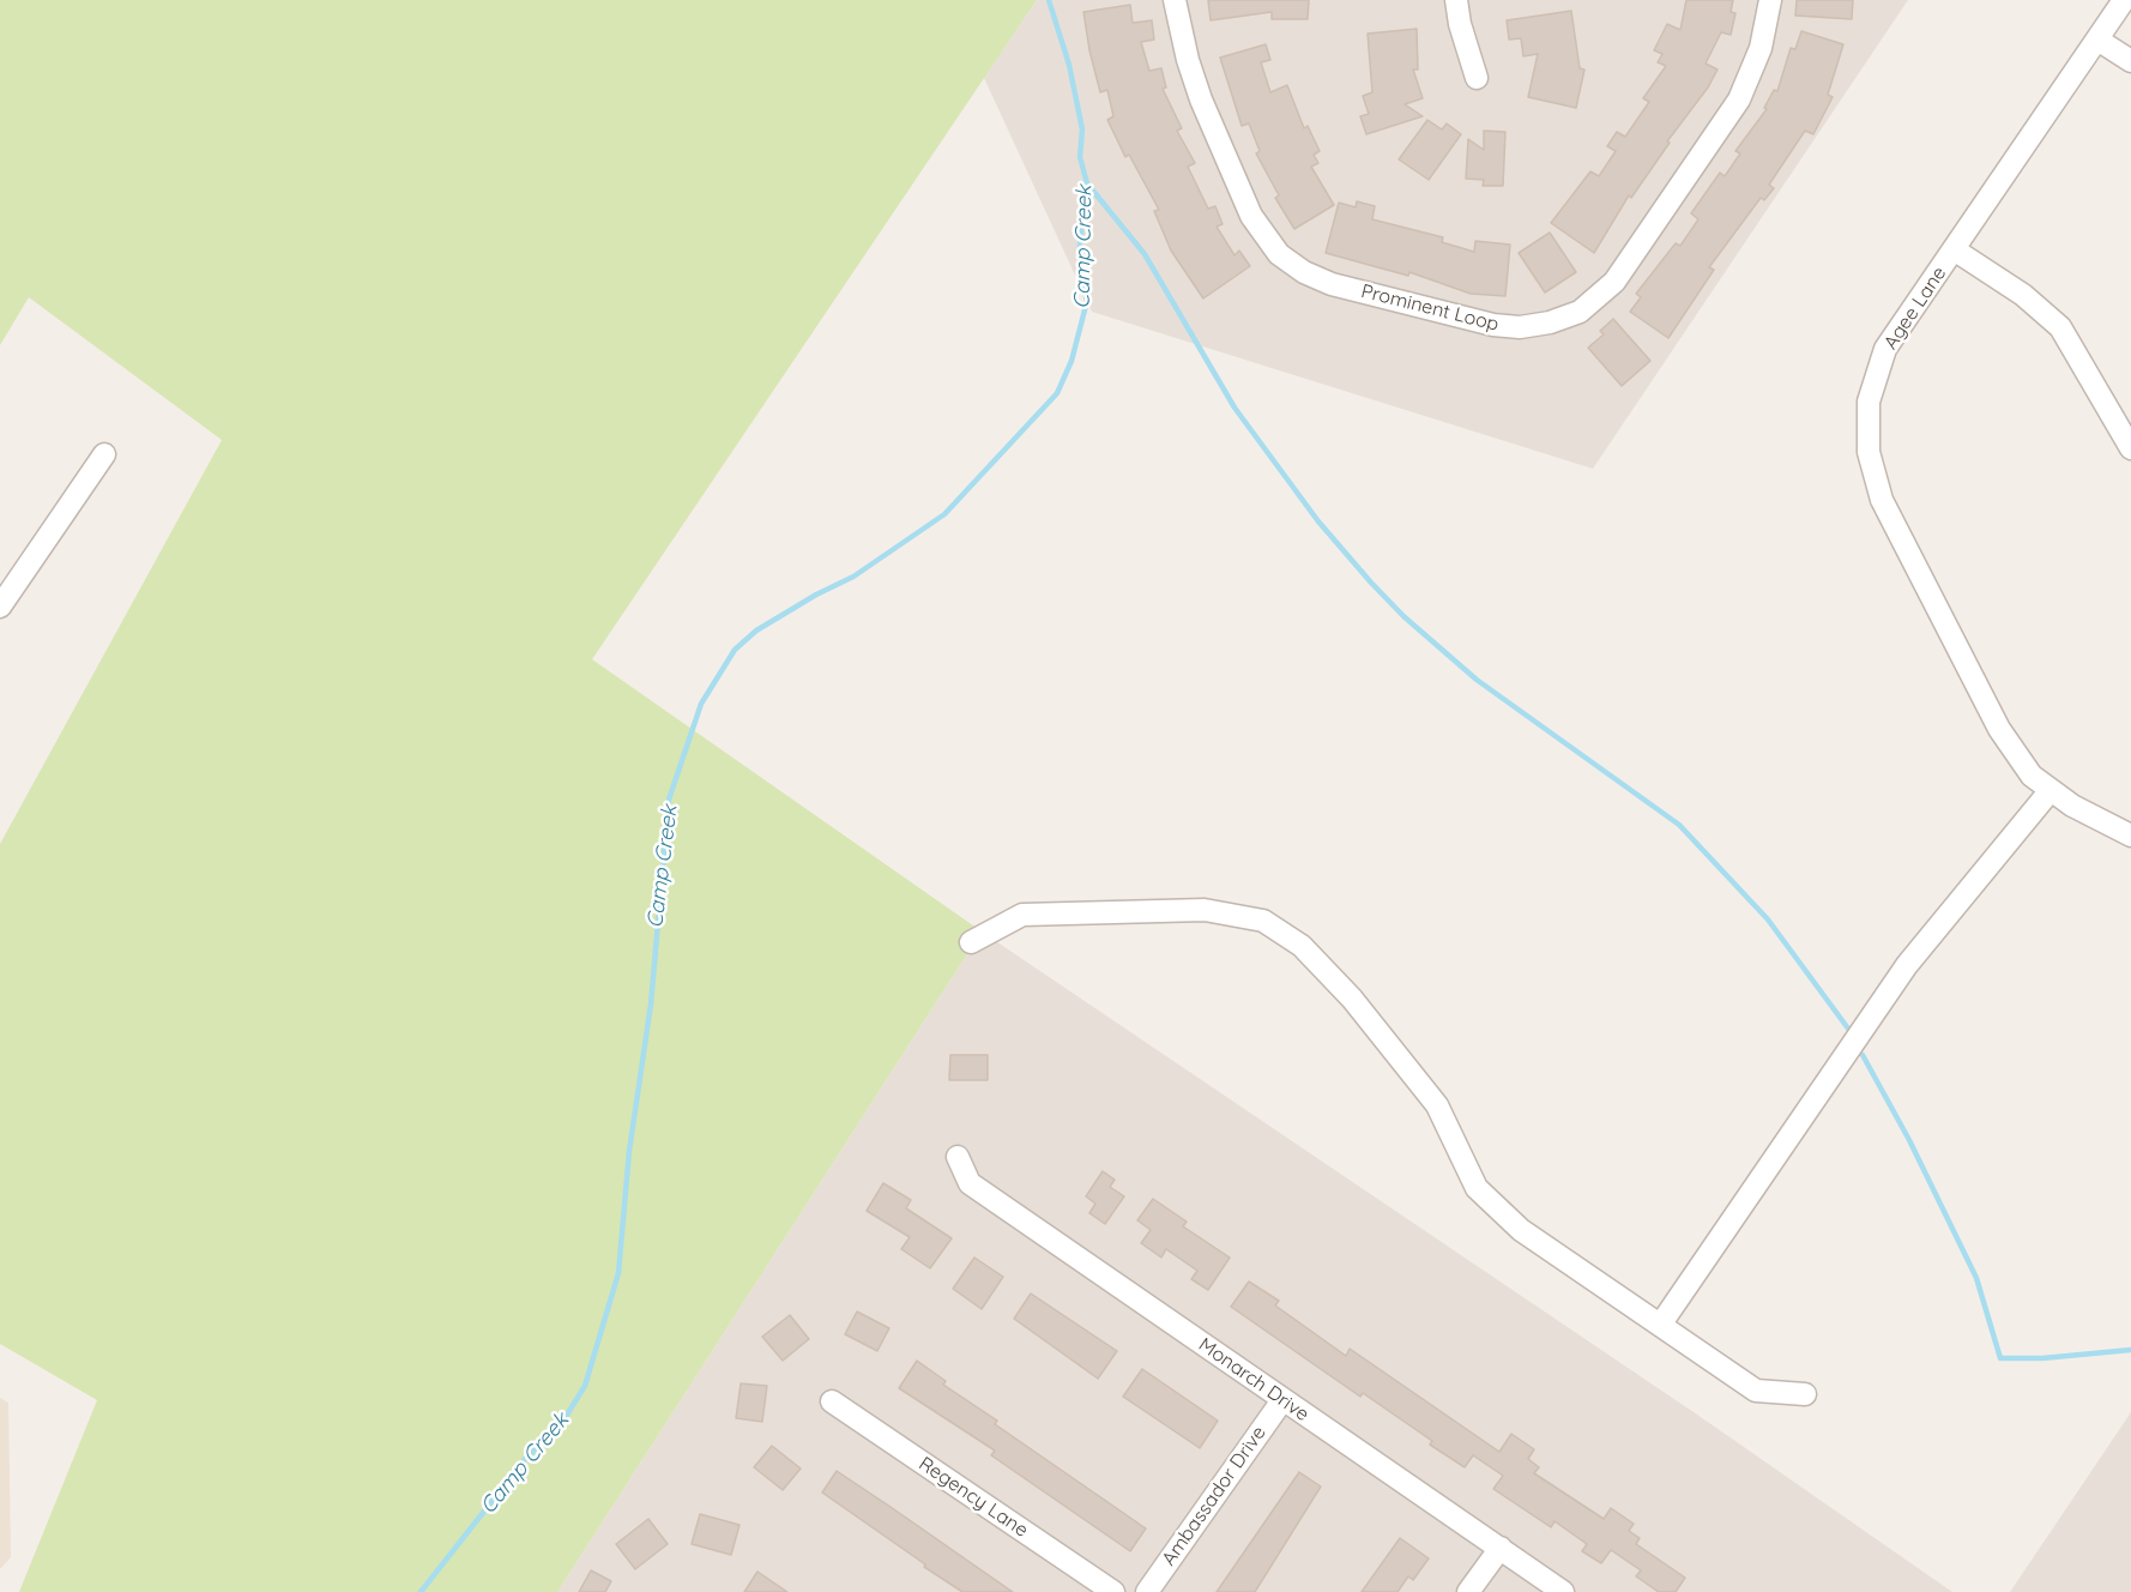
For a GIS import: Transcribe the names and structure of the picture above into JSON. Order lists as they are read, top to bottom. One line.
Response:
{"streets":{"street":["Prominent Loop","Agee Lane","Monarch Drive","Ambassador Drive","Regency Lane"]},"crossings":[["Monarch Drive","Ambassador Drive"]],"water":["Camp Creek"]}
